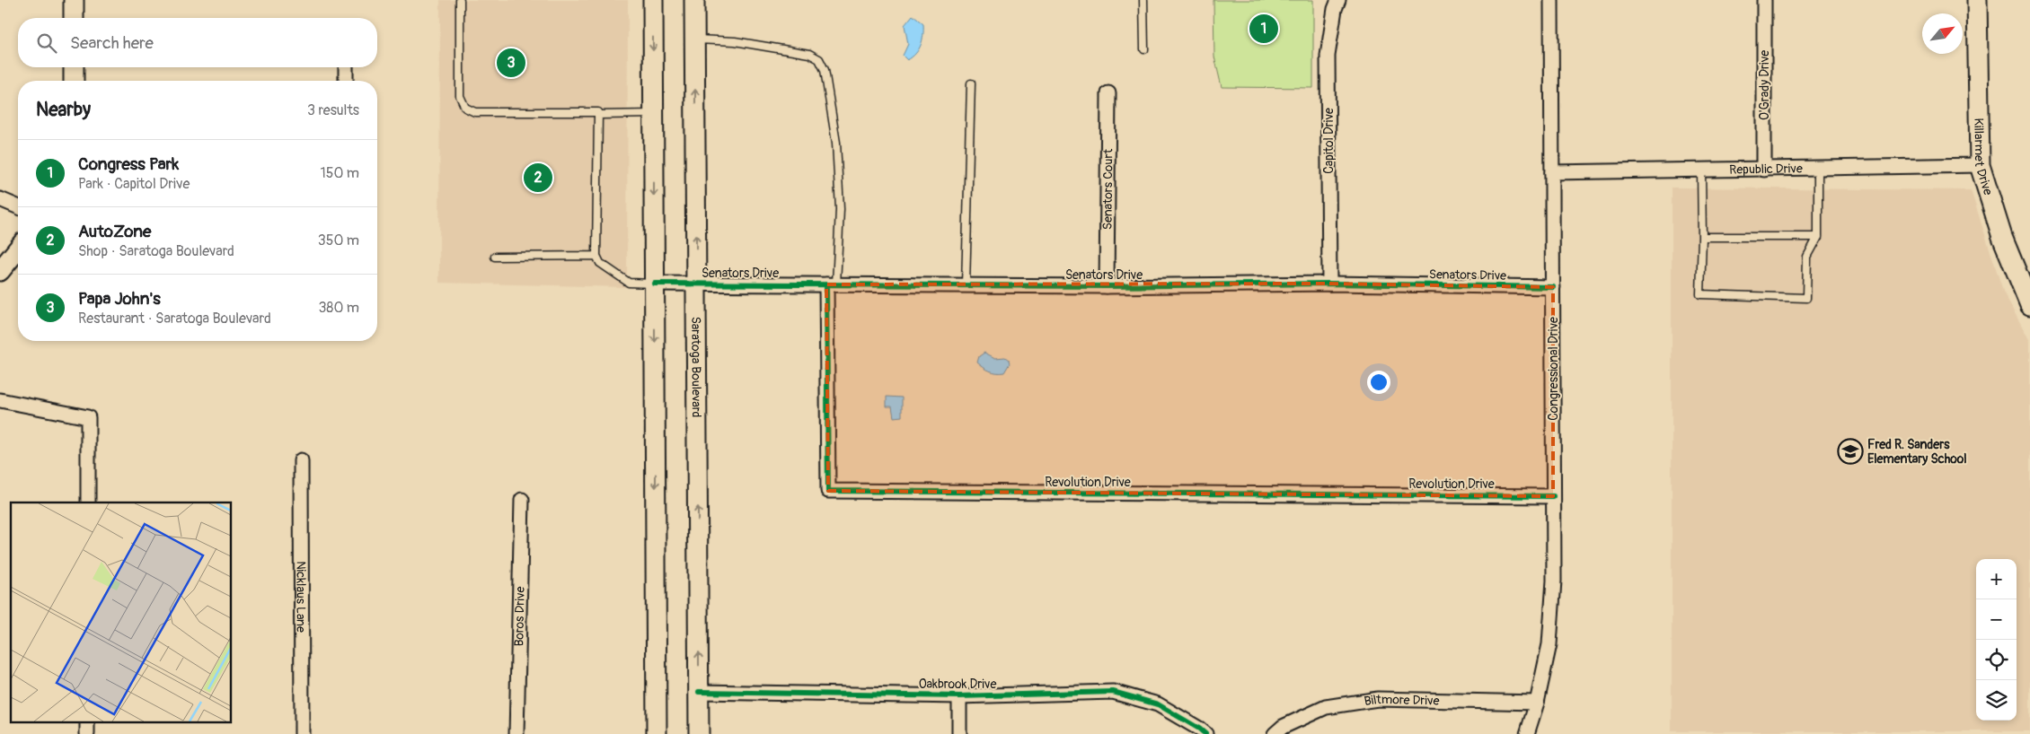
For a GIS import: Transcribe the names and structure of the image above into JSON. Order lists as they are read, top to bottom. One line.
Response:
{"streets":{"main road":["Killarmet Drive","Saratoga Boulevard"],"street":["O'Grady Drive","Capitol Drive","Republic Drive","Senators Court","Senators Drive","Congressional Drive","Revolution Drive","Nicklaus Lane","Boros Drive","Oakbrook Drive","Biltmore Drive"]},"crossings":[["O'Grady Drive","Republic Drive"],["Capitol Drive","Senators Drive"],["Killarmet Drive","Republic Drive"],["Republic Drive","Congressional Drive"],["Senators Court","Senators Drive"],["Senators Drive","Saratoga Boulevard"],["Senators Drive","Congressional Drive"],["Senators Drive","Revolution Drive"],["Saratoga Boulevard","Oakbrook Drive"],["Congressional Drive","Revolution Drive"],["Congressional Drive","Biltmore Drive"]],"places":{"school or university":["Fred R. Sanders Elementary School"]},"north":"top right","page":{"pins":["1","3","2"],"search":"Search here","heading":["Nearby","3 results"],"list":[{"mark":"1","name":"Congress Park","note":"Park · Capitol Drive","value":"150 m"},{"mark":"2","name":"AutoZone","note":"Shop · Saratoga Boulevard","value":"350 m"},{"mark":"3","name":"Papa John's","note":"Restaurant · Saratoga Boulevard","value":"380 m"}],"map_buttons":["+","−"]}}
